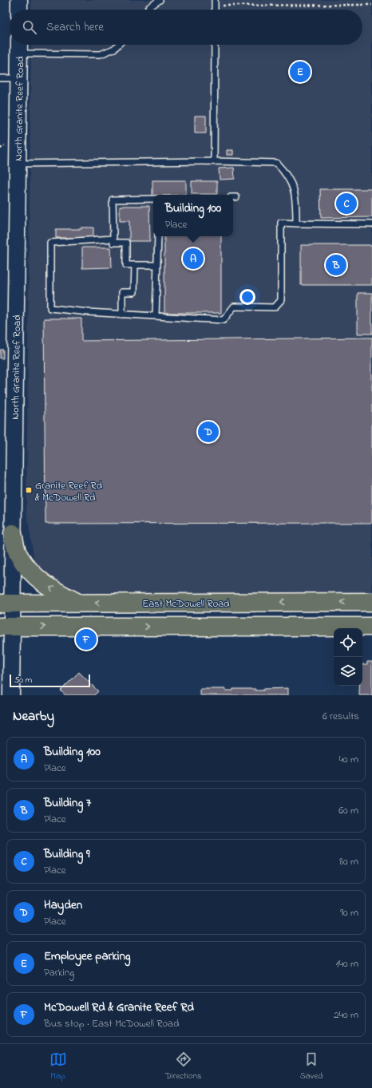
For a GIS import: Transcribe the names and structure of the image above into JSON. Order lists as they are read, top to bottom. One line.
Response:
{"streets":{"main road":["East McDowell Road"],"street":["North Granite Reef Road"]},"crossings":[["North Granite Reef Road","East McDowell Road"]],"places":{"transit":["Granite Reef Rd & McDowell Rd"]},"scale_bar":"50 m","page":{"search":"Search here","pins":["E","C","A","B","D","F"],"popup":["Building 100","Place"],"scale":"50 m","heading":["Nearby","6 results"],"list":[{"mark":"A","name":"Building 100","note":"Place","value":"40 m"},{"mark":"B","name":"Building 7","note":"Place","value":"60 m"},{"mark":"C","name":"Building 9","note":"Place","value":"80 m"},{"mark":"D","name":"Hayden","note":"Place","value":"90 m"},{"mark":"E","name":"Employee parking","note":"Parking","value":"140 m"},{"mark":"F","name":"McDowell Rd & Granite Reef Rd","note":"Bus stop · East McDowell Road","value":"240 m"}],"nav":["Map","Directions","Saved"]}}
